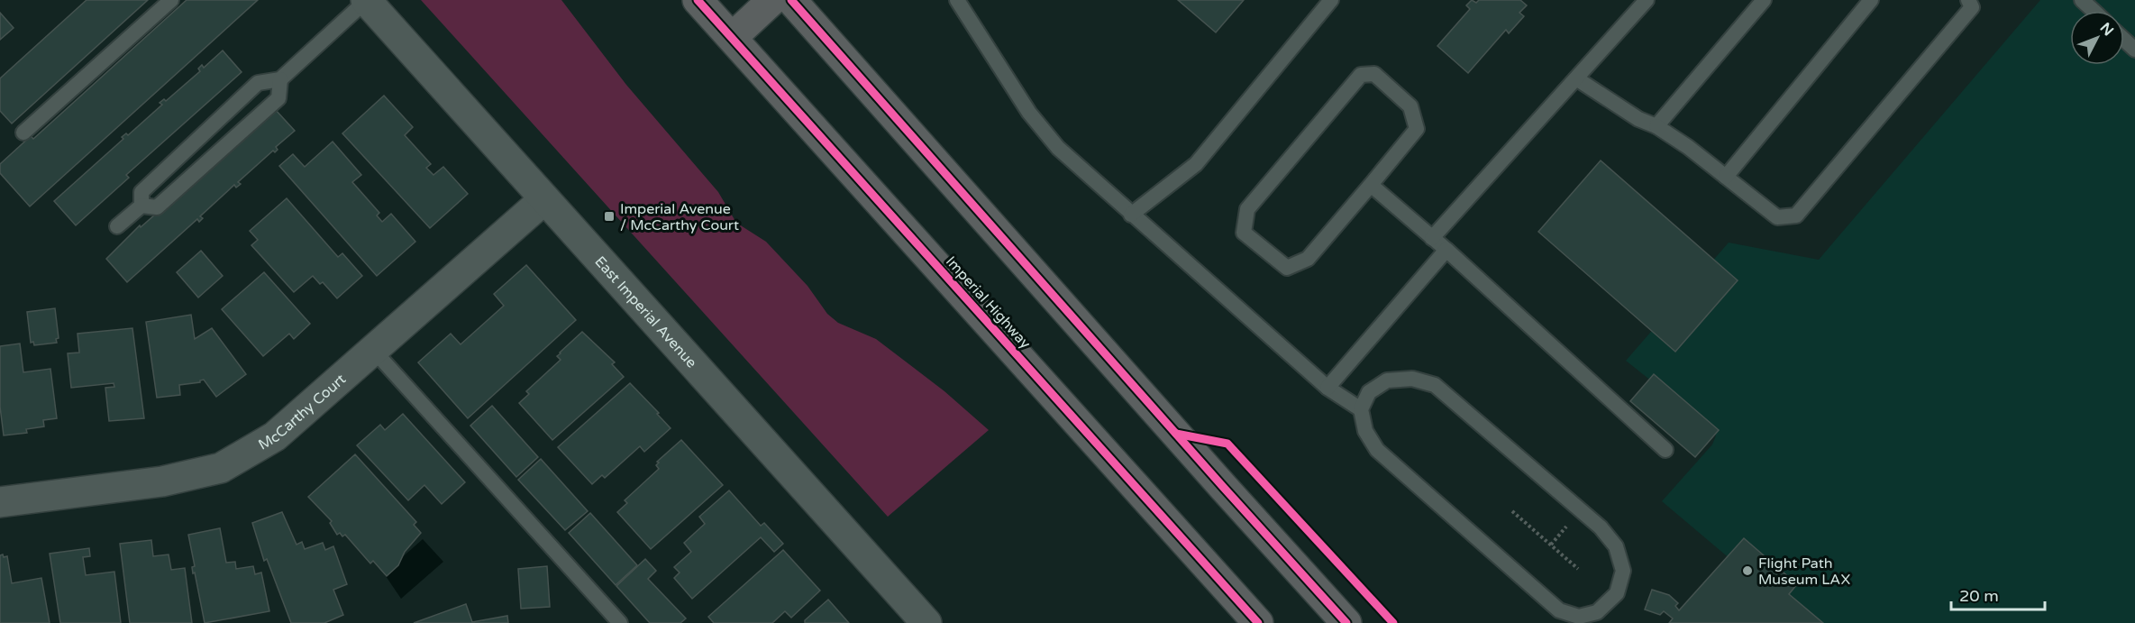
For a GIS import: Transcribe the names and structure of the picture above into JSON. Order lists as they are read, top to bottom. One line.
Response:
{"streets":{"main road":["Imperial Highway"],"street":["East Imperial Avenue","McCarthy Court"]},"crossings":[["East Imperial Avenue","McCarthy Court"]],"places":{"transit":["Imperial Avenue / McCarthy Court"],"other":["Flight Path Museum LAX"]},"scale_bar":"20 m","north":"top right"}
